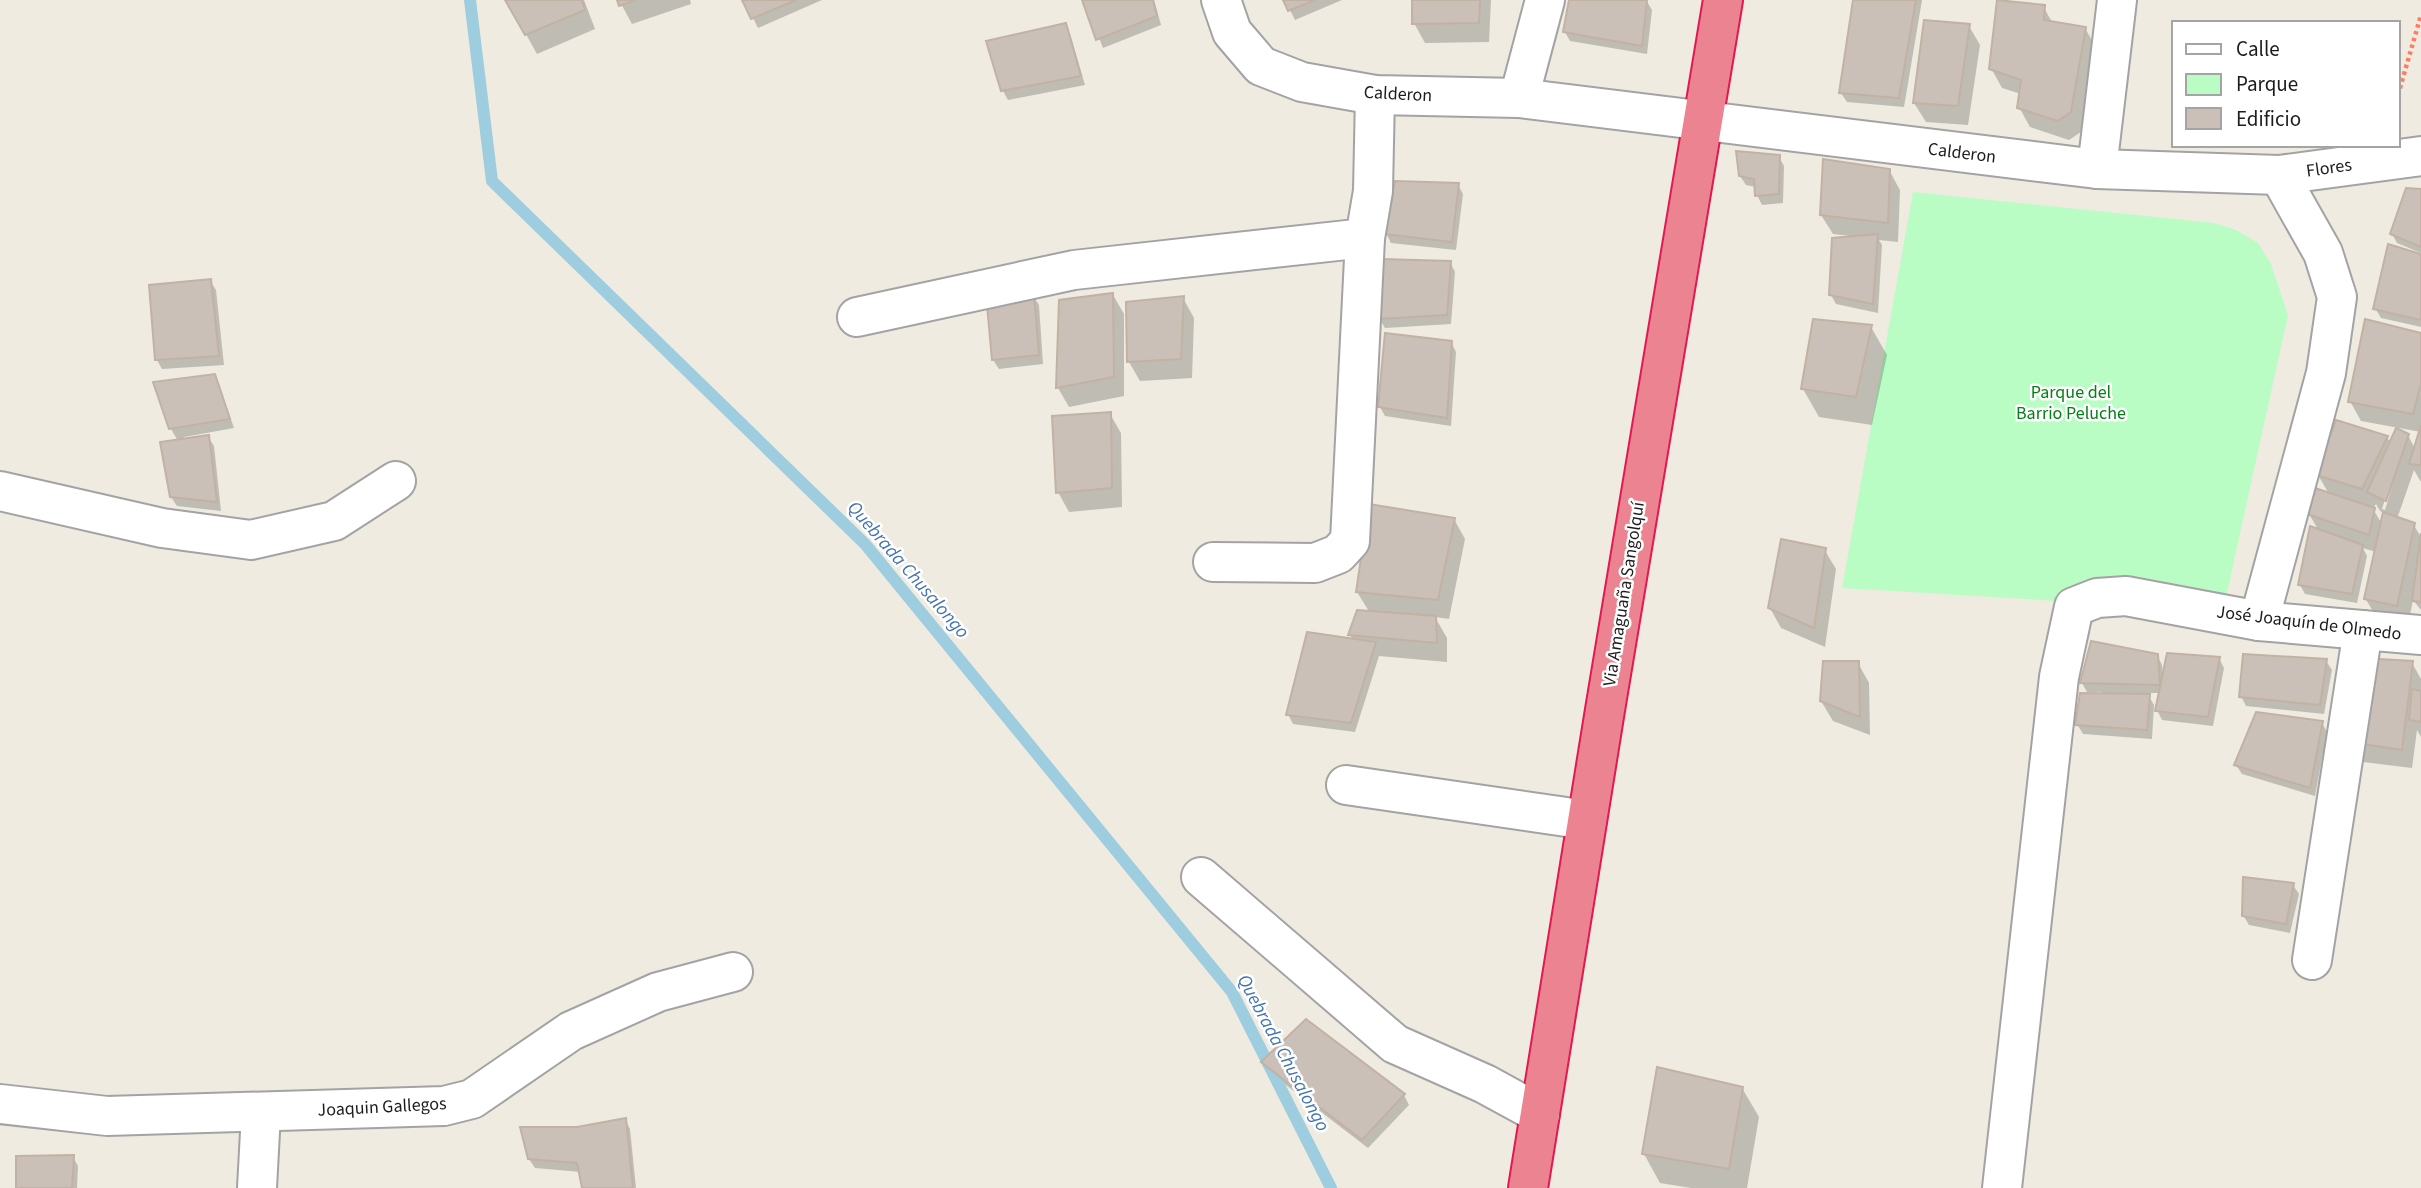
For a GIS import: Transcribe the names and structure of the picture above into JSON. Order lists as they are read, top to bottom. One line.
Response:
{"streets":{"highway":["Via Amaguaña Sangolquí"],"street":["Calderon","Flores","José Joaquín de Olmedo","Joaquin Gallegos"]},"crossings":[["Calderon","Flores"],["Calderon","Via Amaguaña Sangolquí"]],"water":["Quebrada Chusalongo"],"parks":["Parque del Barrio Peluche"],"legend":["Calle","Parque","Edificio"]}
